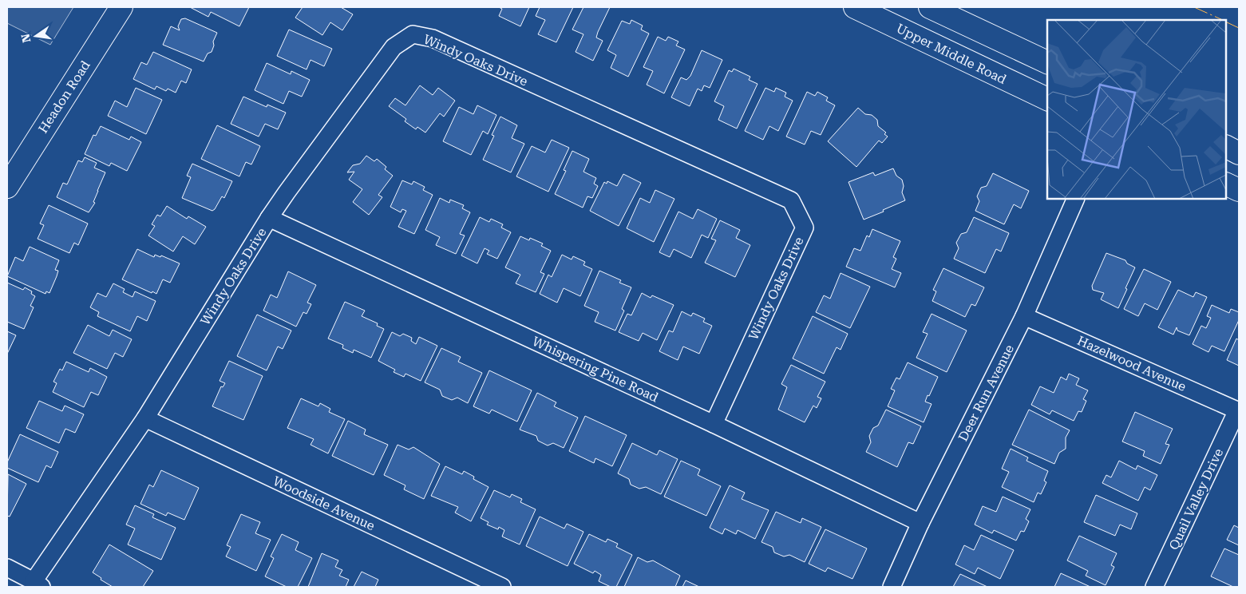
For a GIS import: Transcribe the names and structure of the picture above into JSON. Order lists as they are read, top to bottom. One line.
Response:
{"streets":{"main road":["Upper Middle Road","Headon Road"],"street":["Windy Oaks Drive","Hazelwood Avenue","Whispering Pine Road","Deer Run Avenue","Quail Valley Drive","Woodside Avenue"]},"crossings":[["Windy Oaks Drive","Whispering Pine Road"],["Windy Oaks Drive","Woodside Avenue"],["Hazelwood Avenue","Deer Run Avenue"],["Hazelwood Avenue","Quail Valley Drive"],["Whispering Pine Road","Deer Run Avenue"]],"north":"left"}
